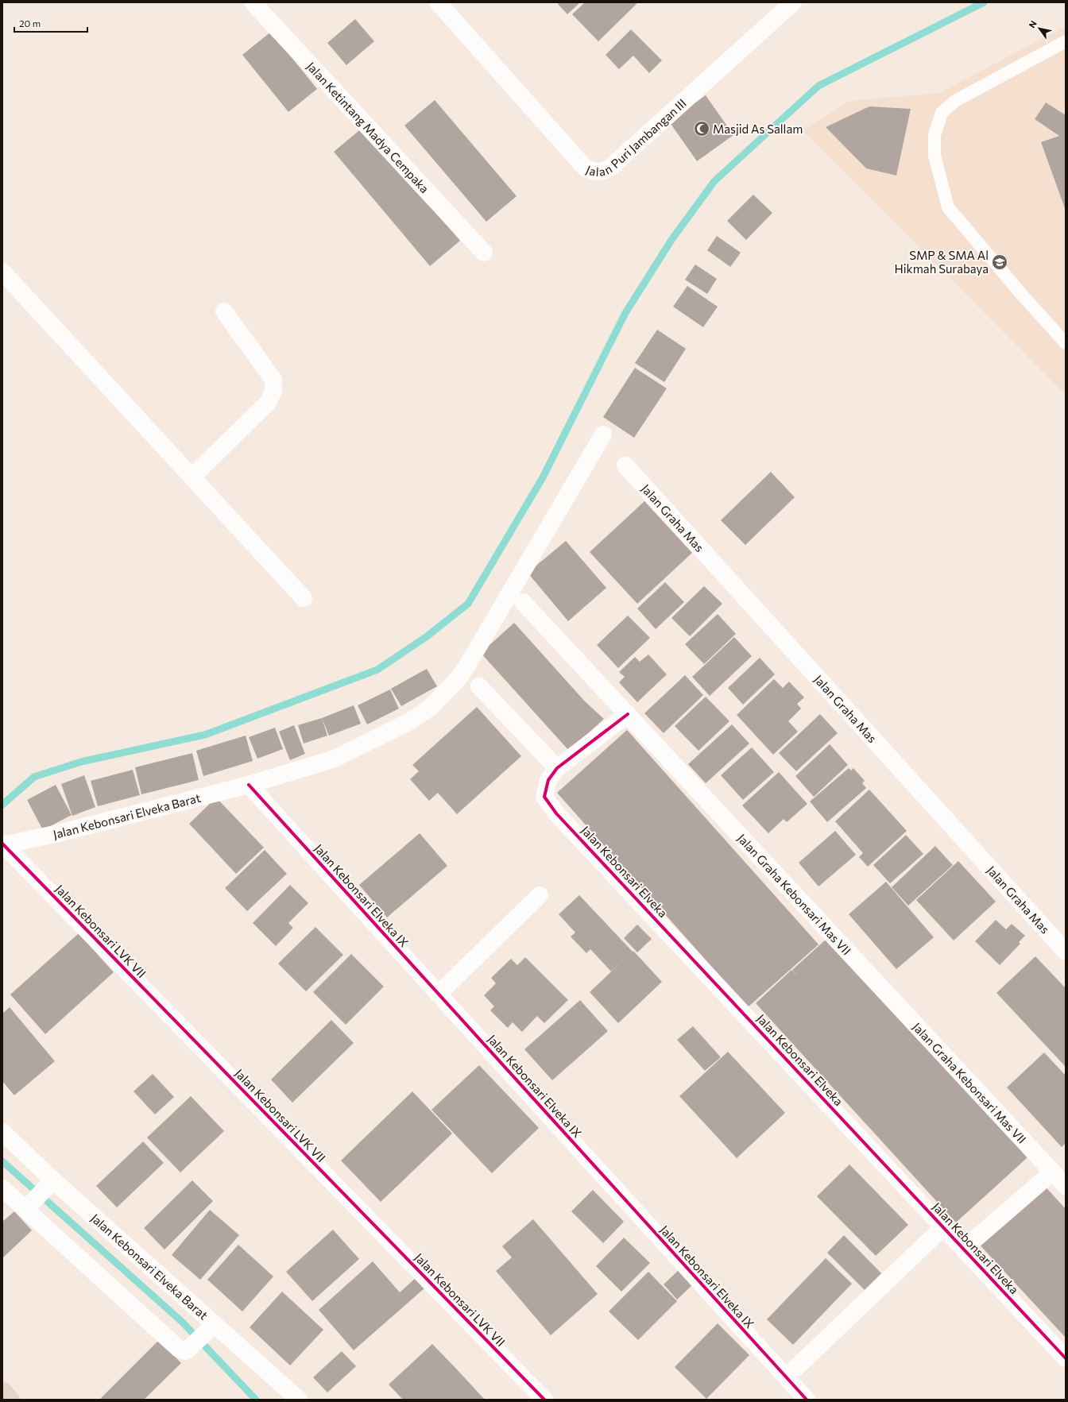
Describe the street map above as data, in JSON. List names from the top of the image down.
{
  "streets": {
    "street": [
      "Jalan Ketintang Madya Cempaka",
      "Jalan Puri Jambangan III",
      "Jalan Graha Mas",
      "Jalan Kebonsari Elveka Barat",
      "Jalan Kebonsari Elveka",
      "Jalan Graha Kebonsari Mas VII",
      "Jalan Kebonsari Elveka IX",
      "Jalan Kebonsari LVK VII"
    ]
  },
  "crossings": [
    ["Jalan Kebonsari Elveka Barat", "Jalan Kebonsari Elveka IX"],
    ["Jalan Kebonsari Elveka Barat", "Jalan Kebonsari LVK VII"],
    ["Jalan Kebonsari Elveka", "Jalan Graha Kebonsari Mas VII"],
    ["Jalan Kebonsari Elveka", "Jalan Kebonsari Elveka IX"]
  ],
  "places": {
    "mosque": ["Masjid As Sallam"],
    "school or university": ["SMP & SMA Al Hikmah Surabaya"]
  },
  "scale_bar": "20 m",
  "north": "top left"
}
